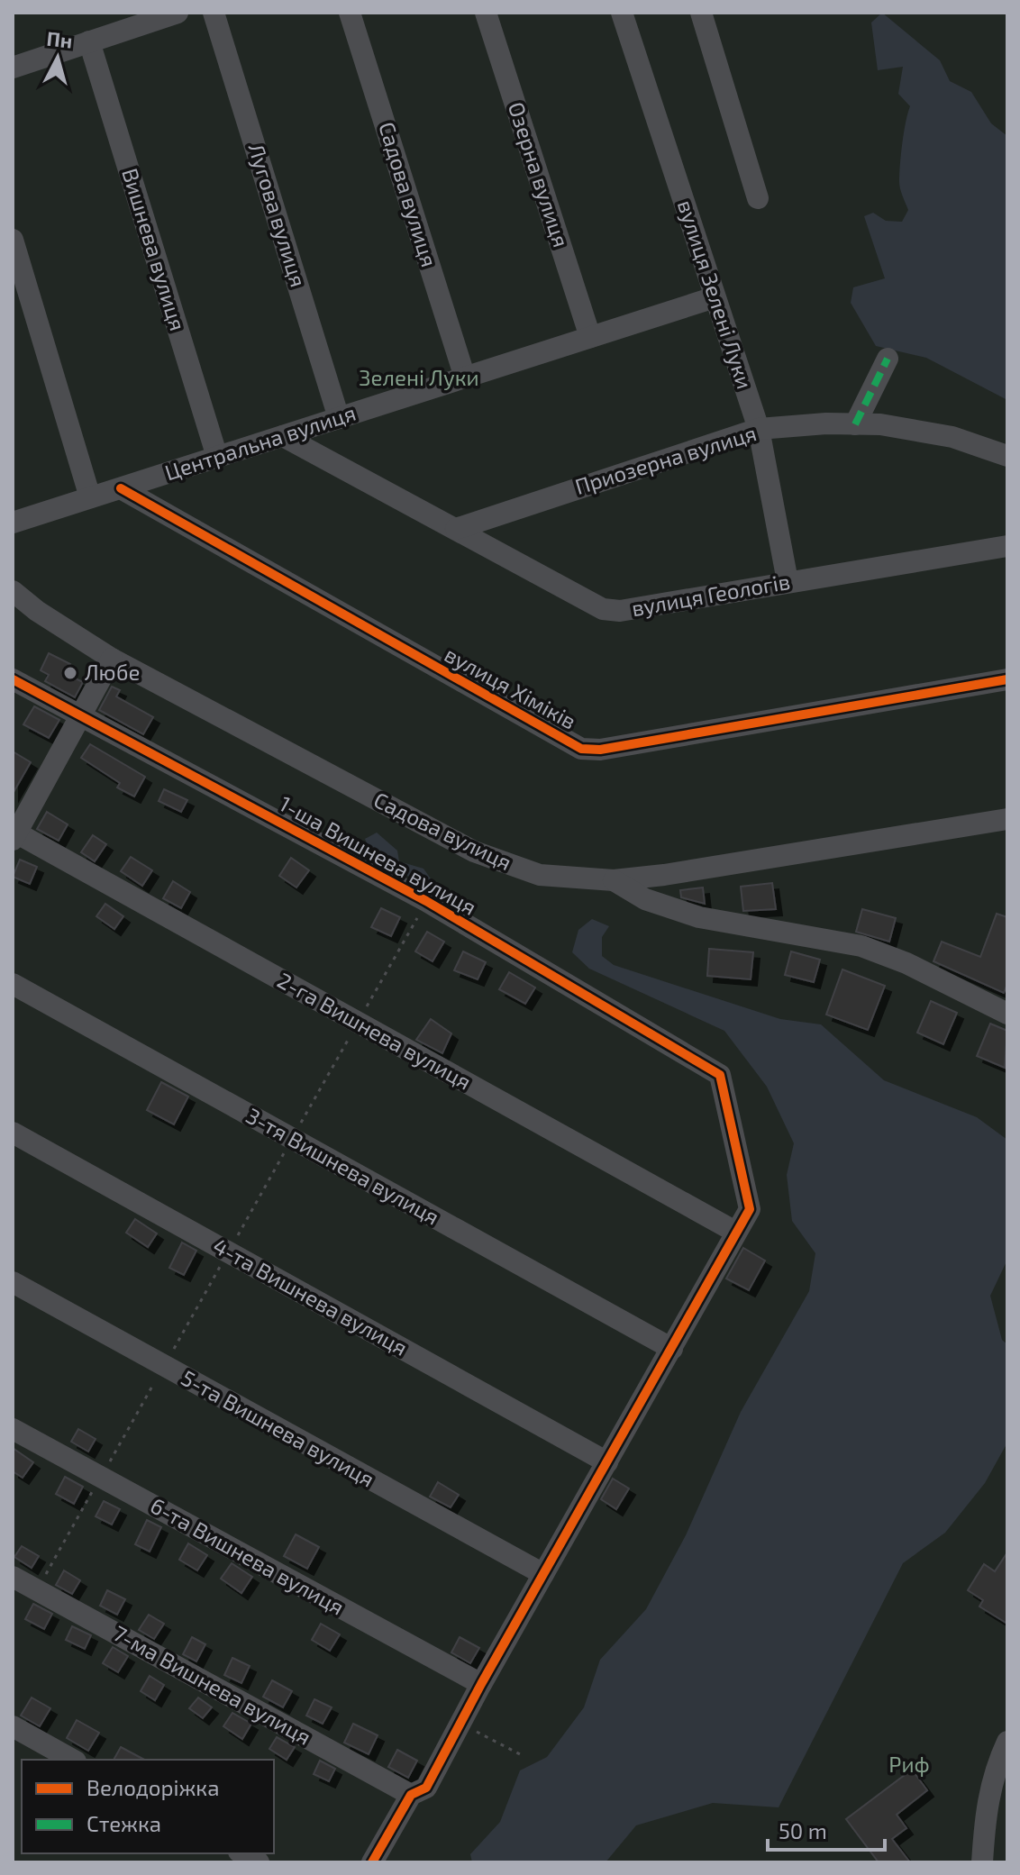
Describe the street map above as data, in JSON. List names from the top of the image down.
{
  "streets": {
    "street": [
      "Озерна вулиця",
      "Садова вулиця",
      "Лугова вулиця",
      "Вишнева вулиця",
      "вулиця Зелені Луки",
      "Центральна вулиця",
      "Приозерна вулиця",
      "вулиця Геологів",
      "вулиця Хіміків",
      "1-ша Вишнева вулиця",
      "2-га Вишнева вулиця",
      "3-тя Вишнева вулиця",
      "4-та Вишнева вулиця",
      "5-та Вишнева вулиця",
      "6-та Вишнева вулиця",
      "7-ма Вишнева вулиця"
    ]
  },
  "crossings": [
    ["Озерна вулиця", "Центральна вулиця"],
    ["Садова вулиця", "Центральна вулиця"],
    ["Лугова вулиця", "Центральна вулиця"],
    ["Вишнева вулиця", "Центральна вулиця"],
    ["вулиця Зелені Луки", "Центральна вулиця"],
    ["вулиця Зелені Луки", "Приозерна вулиця"],
    ["вулиця Зелені Луки", "вулиця Геологів"],
    ["Центральна вулиця", "вулиця Геологів"],
    ["Центральна вулиця", "вулиця Хіміків"],
    ["Приозерна вулиця", "вулиця Геологів"],
    ["1-ша Вишнева вулиця", "2-га Вишнева вулиця"]
  ],
  "parks": ["Зелені Луки", "Риф"],
  "places": ["Любе"],
  "legend": ["Велодоріжка", "Стежка"],
  "scale_bar": "50 m",
  "north": "top"
}
